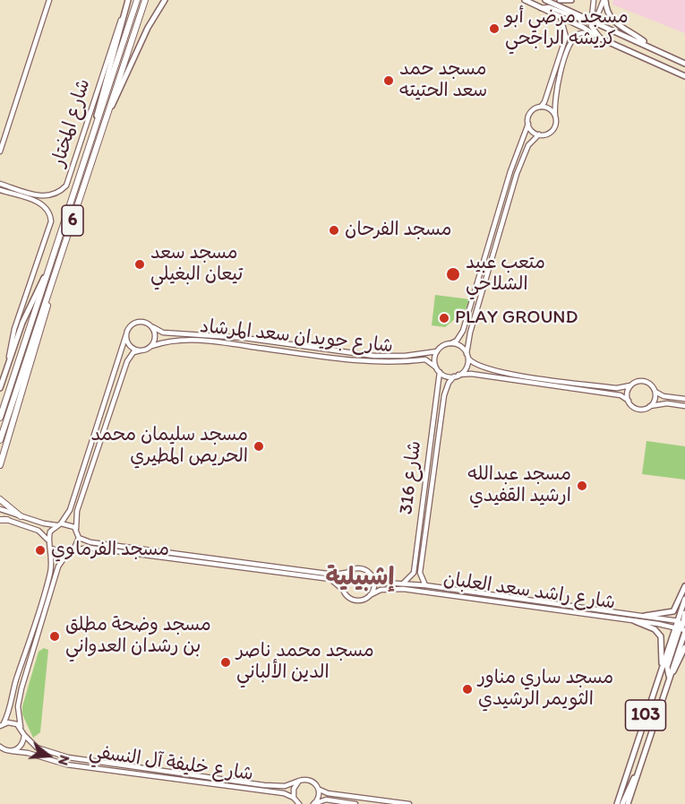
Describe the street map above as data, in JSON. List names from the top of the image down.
{
  "streets": {
    "highway": ["6"],
    "main road": ["103"],
    "street": [
      "شارع المختار",
      "شارع جويدان سعد المرشاد",
      "شارع 316",
      "شارع راشد سعد العلبان",
      "شارع خليفة آل النسفي"
    ]
  },
  "crossings": [
    ["شارع جويدان سعد المرشاد", "شارع 316"],
    ["شارع راشد سعد العلبان", "103"]
  ],
  "districts": ["إشبيلية"],
  "places": [
    "مسجد مرضي أبو كريشه الراجحي",
    "مسجد حمد سعد الحتيته",
    "مسجد الفرحان",
    "مسجد سعد تيعان البغيلي",
    "متعب عبيد الشلاحي",
    "PLAY GROUND",
    "مسجد سليمان محمد الحريص المطيري",
    "مسجد عبدالله ارشيد القفيدي",
    "مسجد الفرماوي",
    "مسجد وضحة مطلق بن رشدان العدواني",
    "مسجد محمد ناصر الدين الألباني",
    "مسجد ساري مناور الثويمر الرشيدي"
  ],
  "north": "right"
}
